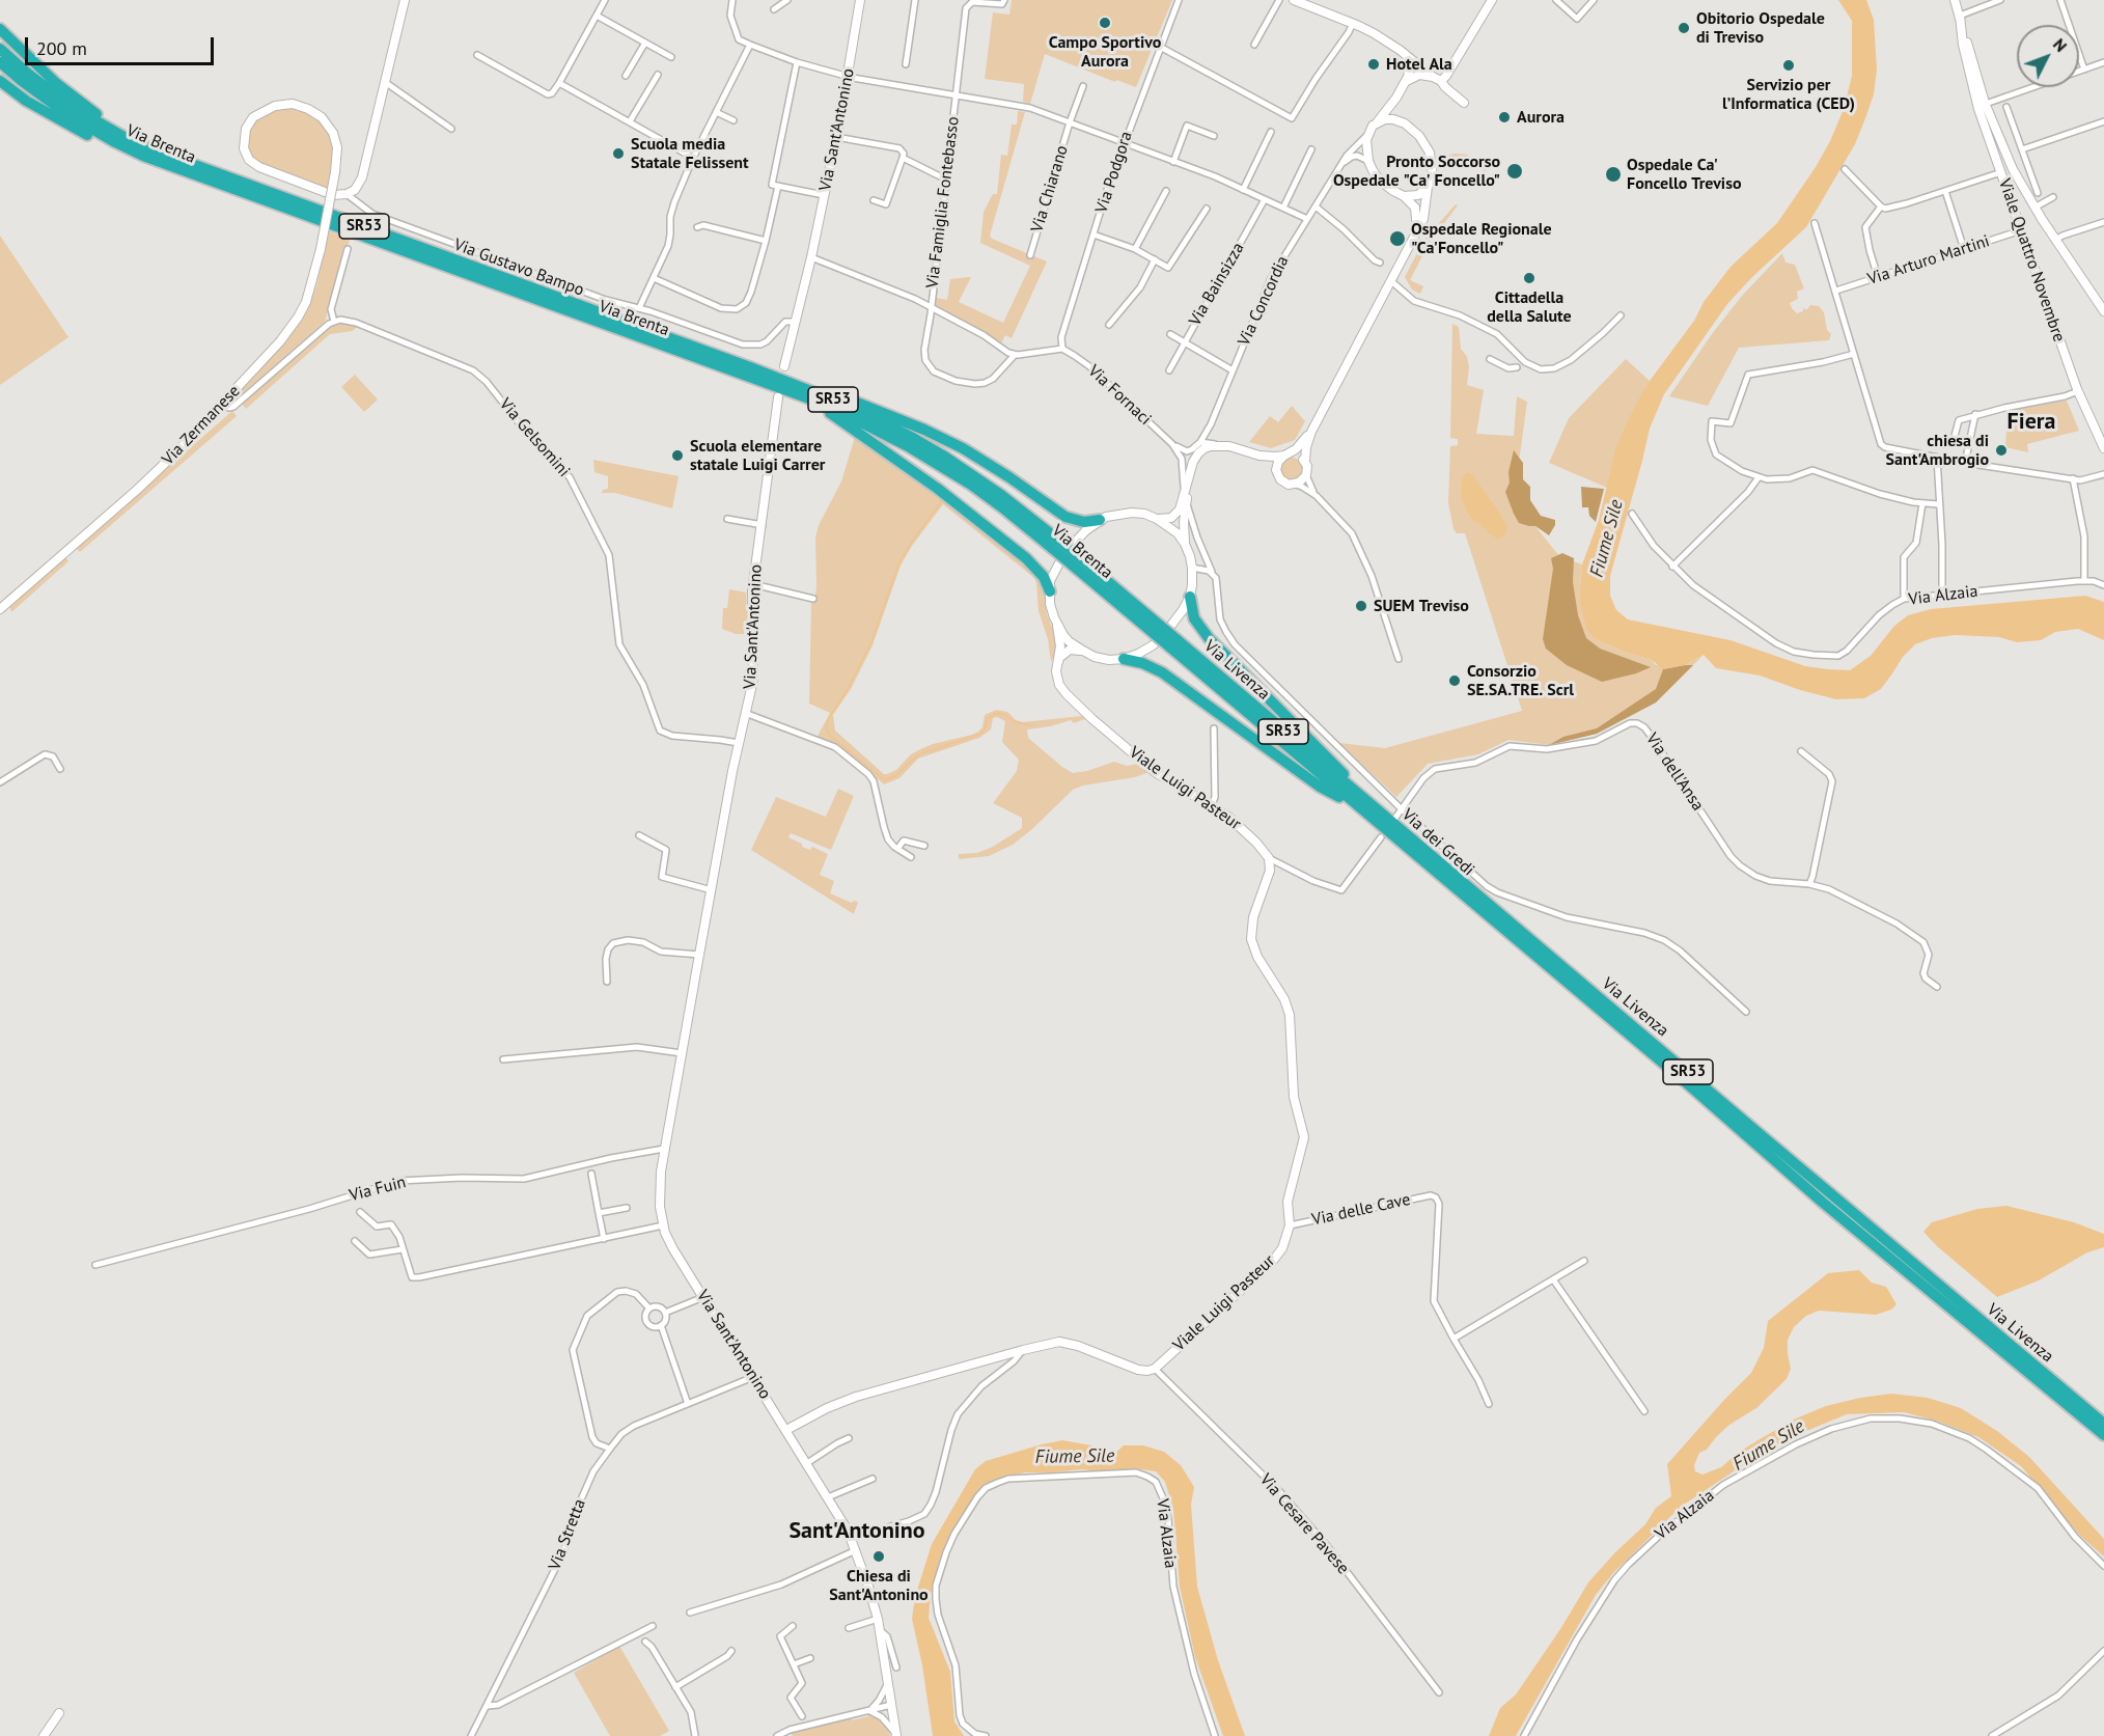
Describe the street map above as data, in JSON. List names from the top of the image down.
{
  "streets": {
    "highway": ["Via Brenta", "SR53", "Via Livenza"],
    "street": [
      "Via Sant'Antonino",
      "Via Podgora",
      "Via Chiarano",
      "Via Famiglia Fontebasso",
      "Via Arturo Martini",
      "Viale Quattro Novembre",
      "Via Gustavo Bampo",
      "Via Bainsizza",
      "Via Concordia",
      "Via Fornaci",
      "Via Zermanese",
      "Via Gelsomini",
      "Via Alzaia",
      "Via dell'Ansa",
      "Viale Luigi Pasteur",
      "Via dei Gredi",
      "Via Fuin",
      "Via delle Cave",
      "Via Cesare Pavese",
      "Via Stretta"
    ]
  },
  "crossings": [
    ["Via Sant'Antonino", "Via Gustavo Bampo"],
    ["Via Sant'Antonino", "Via Gelsomini"],
    ["Via Sant'Antonino", "Via Fuin"],
    ["Via Sant'Antonino", "Via Stretta"],
    ["Via Brenta", "SR53"],
    ["Via Brenta", "Via Livenza"],
    ["Via Podgora", "Via Fornaci"],
    ["Via Arturo Martini", "Viale Quattro Novembre"],
    ["Via Gustavo Bampo", "Via Zermanese"],
    ["Via dell'Ansa", "Via dei Gredi"],
    ["Viale Luigi Pasteur", "Via delle Cave"],
    ["Viale Luigi Pasteur", "Via Cesare Pavese"]
  ],
  "districts": ["Fiera", "Sant'Antonino"],
  "water": ["Fiume Sile"],
  "places": [
    "Campo Sportivo Aurora",
    "Obitorio Ospedale di Treviso",
    "Hotel Ala",
    "Servizio per l’Informatica (CED)",
    "Aurora",
    "Scuola media Statale Felissent",
    "Pronto Soccorso Ospedale \"Ca' Foncello\"",
    "Ospedale Ca' Foncello Treviso",
    "Ospedale Regionale \"Ca'Foncello\"",
    "Cittadella della Salute",
    "chiesa di Sant'Ambrogio",
    "Scuola elementare statale Luigi Carrer",
    "SUEM Treviso",
    "Consorzio SE.SA.TRE. Scrl",
    "Chiesa di Sant'Antonino"
  ],
  "scale_bar": "200 m",
  "north": "top right"
}
